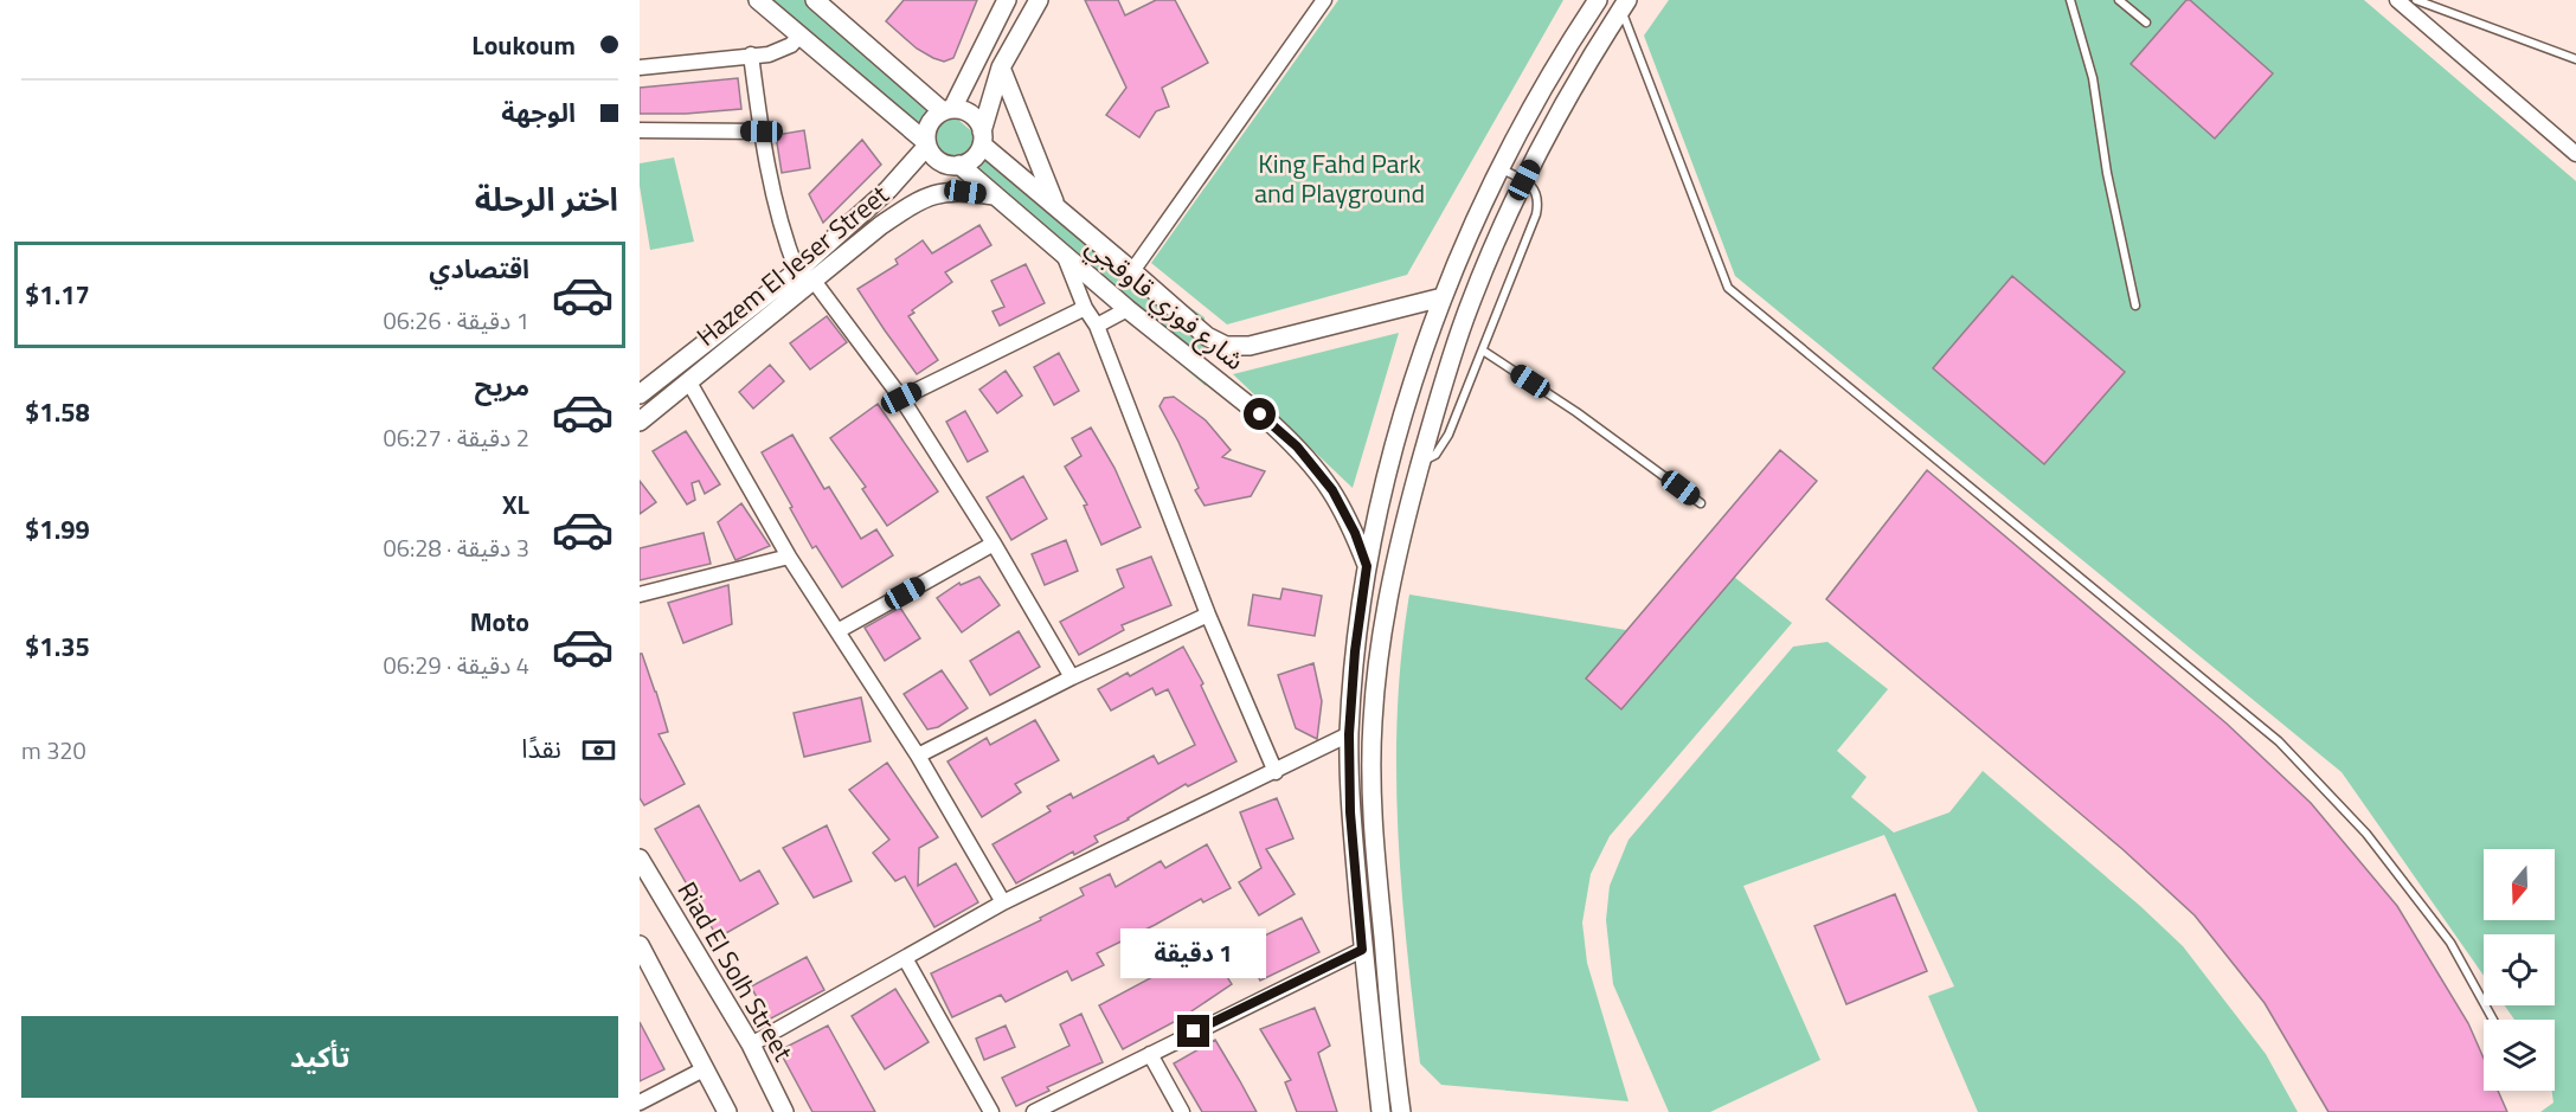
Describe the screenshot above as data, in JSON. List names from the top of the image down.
{
  "streets": {
    "street": ["Hazem El Jeser Street", "شارع فوزي قاوقجي", "Riad El Solh Street"]
  },
  "crossings": [
    ["Hazem El Jeser Street", "شارع فوزي قاوقجي"]
  ],
  "parks": ["King Fahd Park and Playground"],
  "north": "bottom",
  "page": {
    "banner": ["Loukoum", "الوجهة"],
    "heading": "اختر الرحلة",
    "list": [
      {
        "name": "اقتصادي",
        "note": "1 دقيقة · 06:26",
        "value": "$1.17"
      },
      {
        "name": "مريح",
        "note": "2 دقيقة · 06:27",
        "value": "$1.58"
      },
      {
        "name": "XL",
        "note": "3 دقيقة · 06:28",
        "value": "$1.99"
      },
      {
        "name": "Moto",
        "note": "4 دقيقة · 06:29",
        "value": "$1.35"
      }
    ],
    "pay": ["نقدًا", "320 m"],
    "bubble": "1 دقيقة",
    "buttons": "تأكيد"
  }
}
